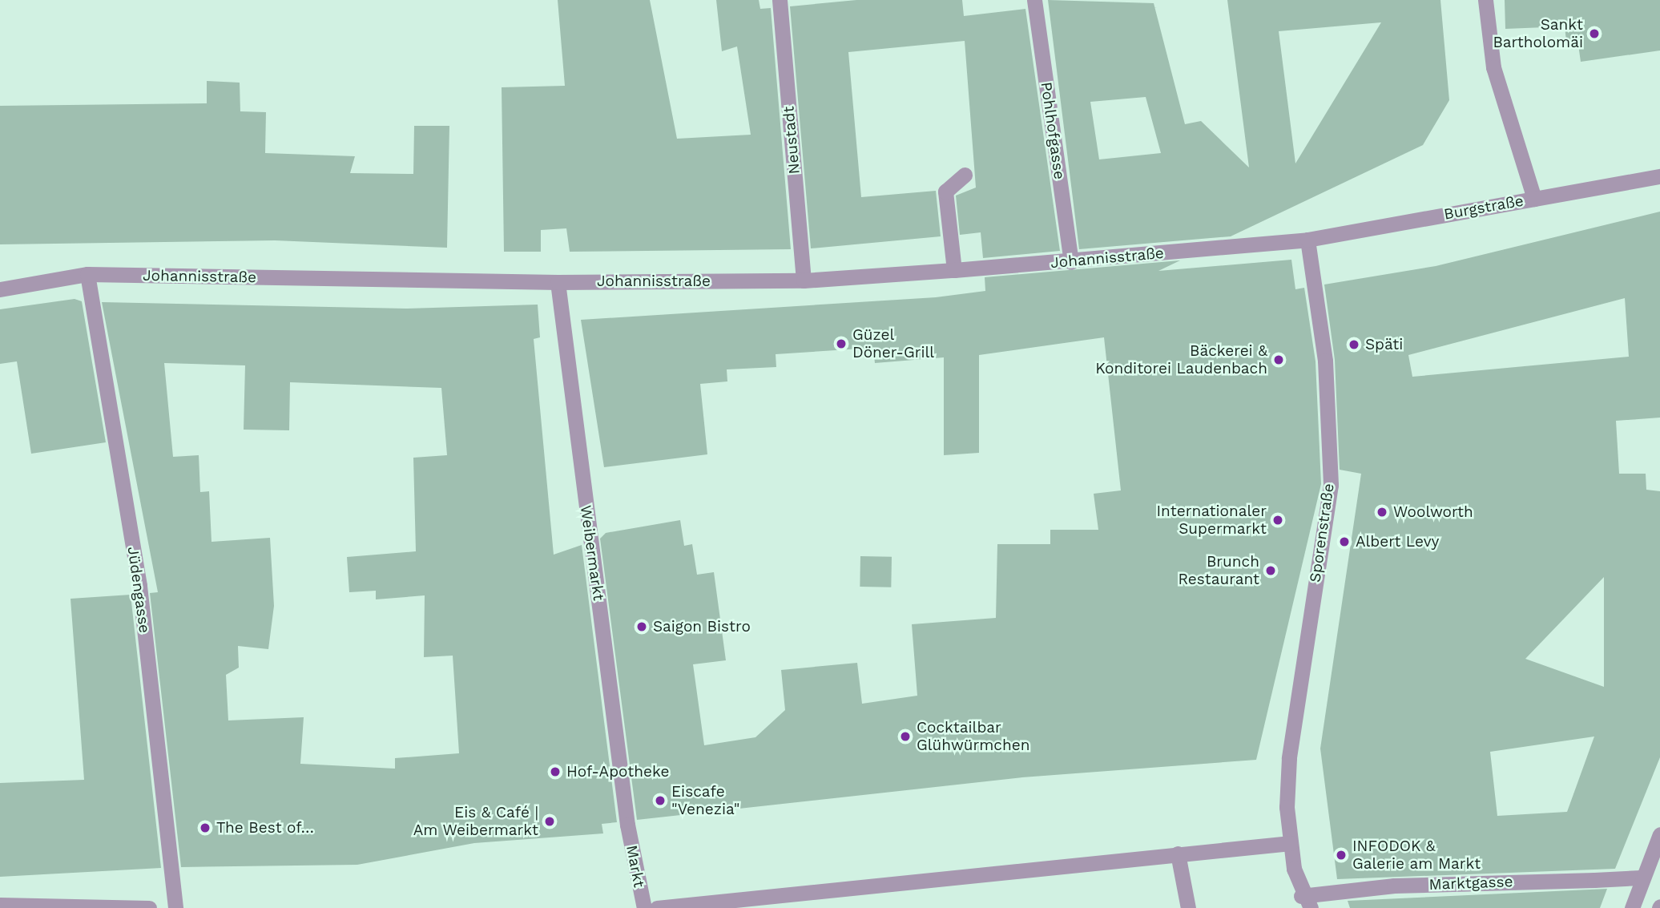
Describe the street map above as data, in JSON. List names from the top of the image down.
{
  "streets": {
    "street": [
      "Pohlhofgasse",
      "Neustadt",
      "Burgstraße",
      "Johannisstraße",
      "Sporenstraße",
      "Weibermarkt",
      "Jüdengasse",
      "Markt",
      "Marktgasse"
    ]
  },
  "crossings": [
    ["Pohlhofgasse", "Johannisstraße"],
    ["Neustadt", "Johannisstraße"],
    ["Burgstraße", "Johannisstraße"],
    ["Burgstraße", "Sporenstraße"],
    ["Johannisstraße", "Sporenstraße"],
    ["Johannisstraße", "Weibermarkt"],
    ["Johannisstraße", "Jüdengasse"],
    ["Sporenstraße", "Marktgasse"],
    ["Weibermarkt", "Markt"]
  ],
  "places": [
    "Sankt Bartholomäi",
    "Güzel Döner-Grill",
    "Späti",
    "Bäckerei & Konditorei Laudenbach",
    "Woolworth",
    "Internationaler Supermarkt",
    "Albert Levy",
    "Brunch Restaurant",
    "Saigon Bistro",
    "Cocktailbar Glühwürmchen",
    "Hof-Apotheke",
    "Eiscafe \"Venezia\"",
    "Eis & Café | Am Weibermarkt",
    "The Best of…",
    "INFODOK & Galerie am Markt"
  ]
}
